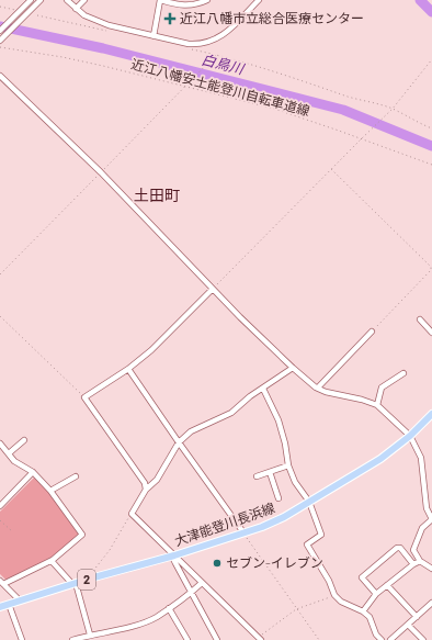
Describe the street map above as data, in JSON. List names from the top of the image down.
{
  "streets": {
    "main road": ["大津能登川長浜線", "2"],
    "path": ["近江八幡安土能登川自転車道線"]
  },
  "districts": ["土田町"],
  "water": ["白鳥川"],
  "places": {
    "health": ["近江八幡市立総合医療センター"],
    "other": ["セブン-イレブン"]
  }
}
